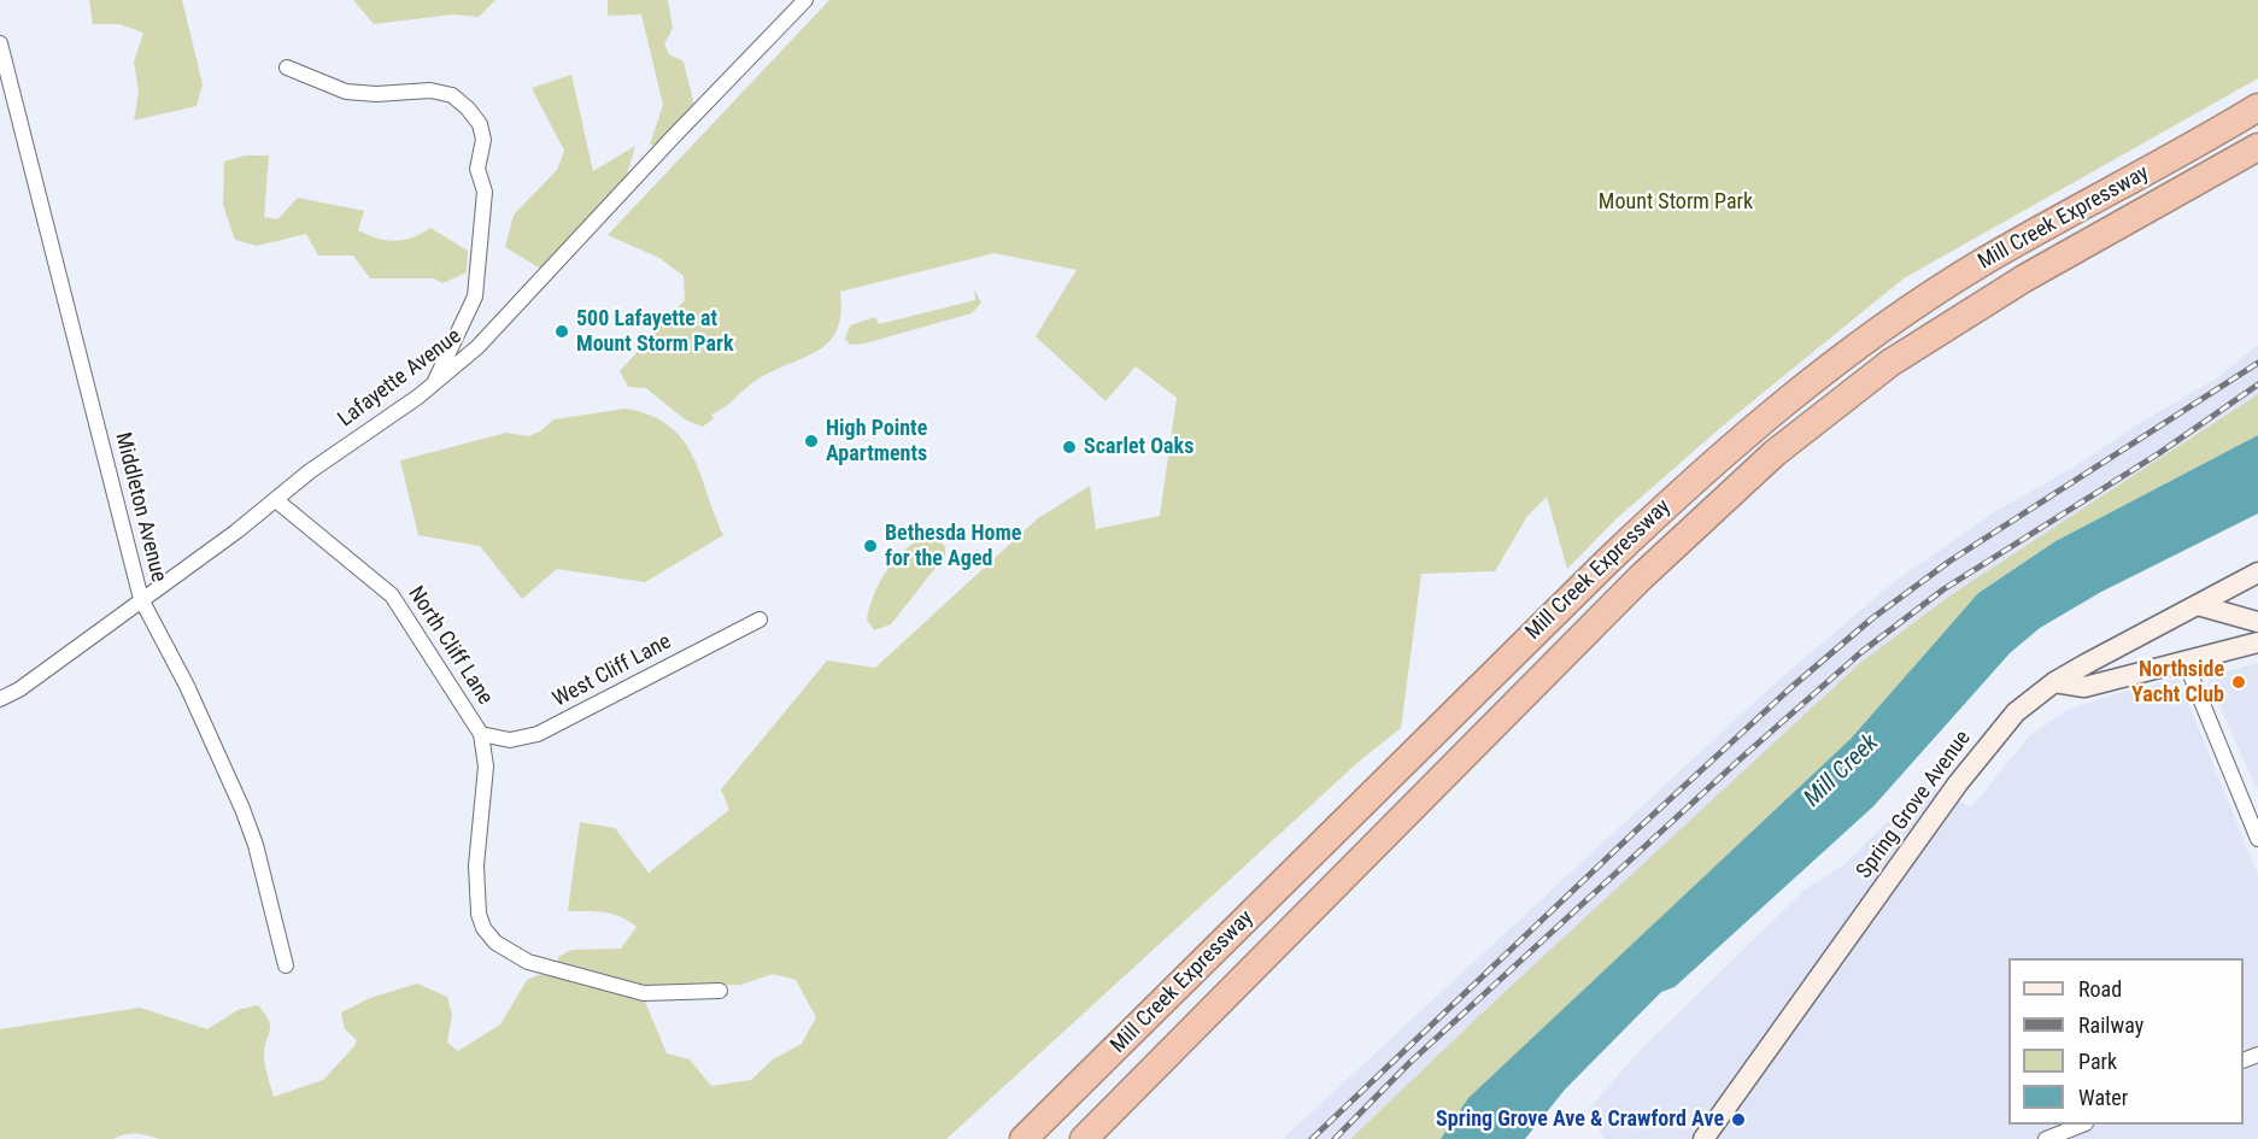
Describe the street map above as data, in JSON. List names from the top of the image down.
{
  "streets": {
    "highway": ["Mill Creek Expressway"],
    "main road": ["Spring Grove Avenue"],
    "street": [
      "Lafayette Avenue",
      "Middleton Avenue",
      "North Cliff Lane",
      "West Cliff Lane"
    ]
  },
  "crossings": [
    ["Lafayette Avenue", "Middleton Avenue"],
    ["Lafayette Avenue", "North Cliff Lane"],
    ["North Cliff Lane", "West Cliff Lane"]
  ],
  "water": ["Mill Creek"],
  "parks": ["Mount Storm Park"],
  "places": [
    "500 Lafayette at Mount Storm Park",
    "High Pointe Apartments",
    "Scarlet Oaks",
    "Bethesda Home for the Aged",
    "Northside Yacht Club",
    "Spring Grove Ave & Crawford Ave"
  ],
  "legend": [
    "Road",
    "Railway",
    "Park",
    "Water"
  ]
}
